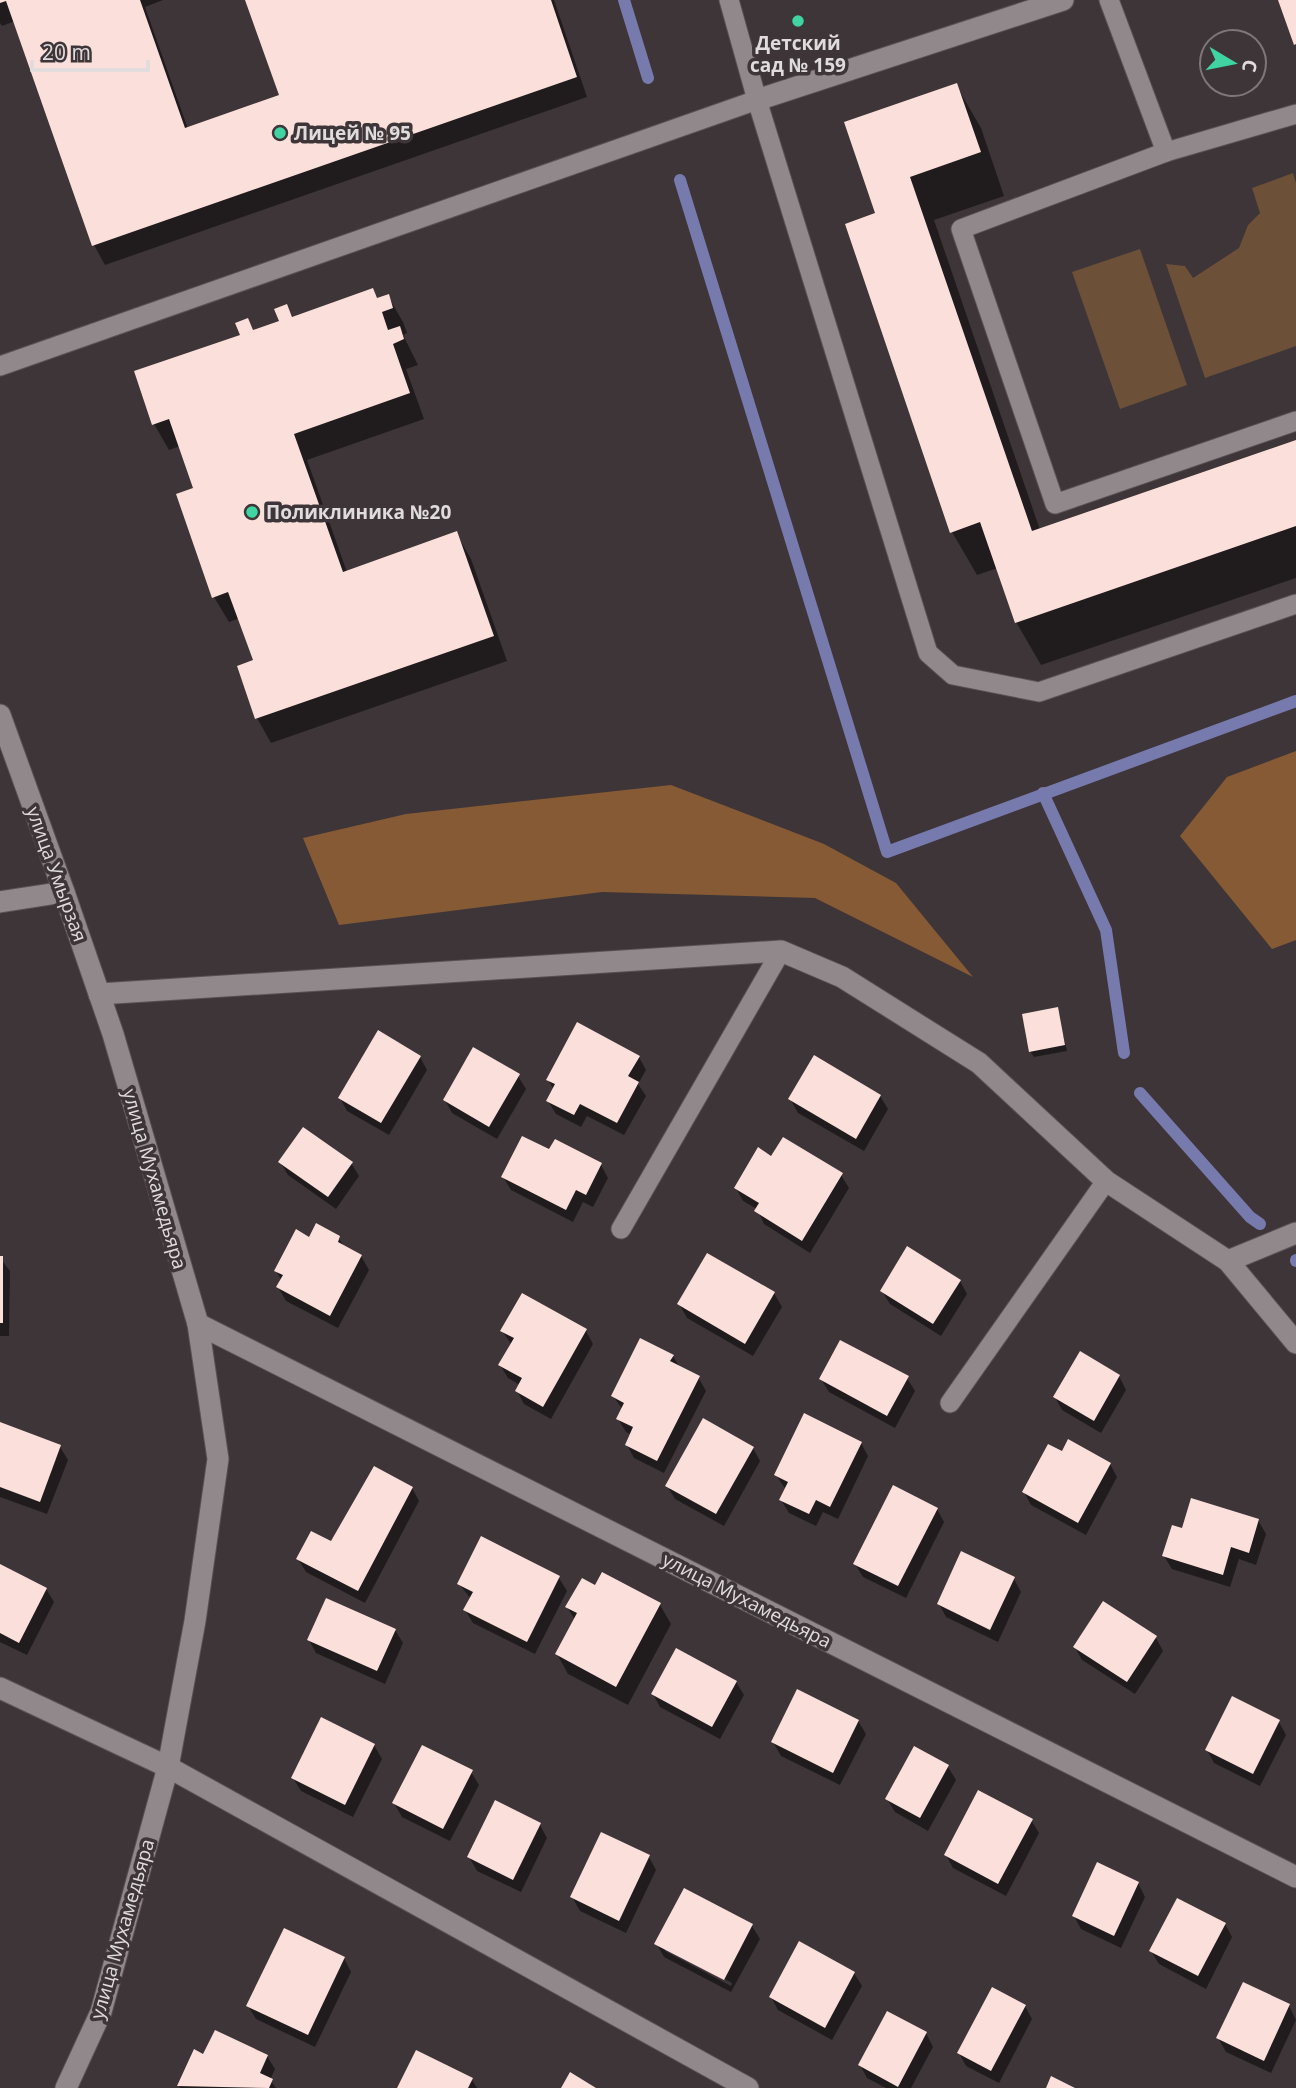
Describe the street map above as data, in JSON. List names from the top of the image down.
{
  "streets": {
    "street": ["улица Умырзая", "улица Мухамедьяра"]
  },
  "crossings": [
    ["улица Умырзая", "улица Мухамедьяра"]
  ],
  "places": ["Детский сад № 159", "Лицей № 95", "Поликлиника №20"],
  "scale_bar": "20 m",
  "north": "right"
}
